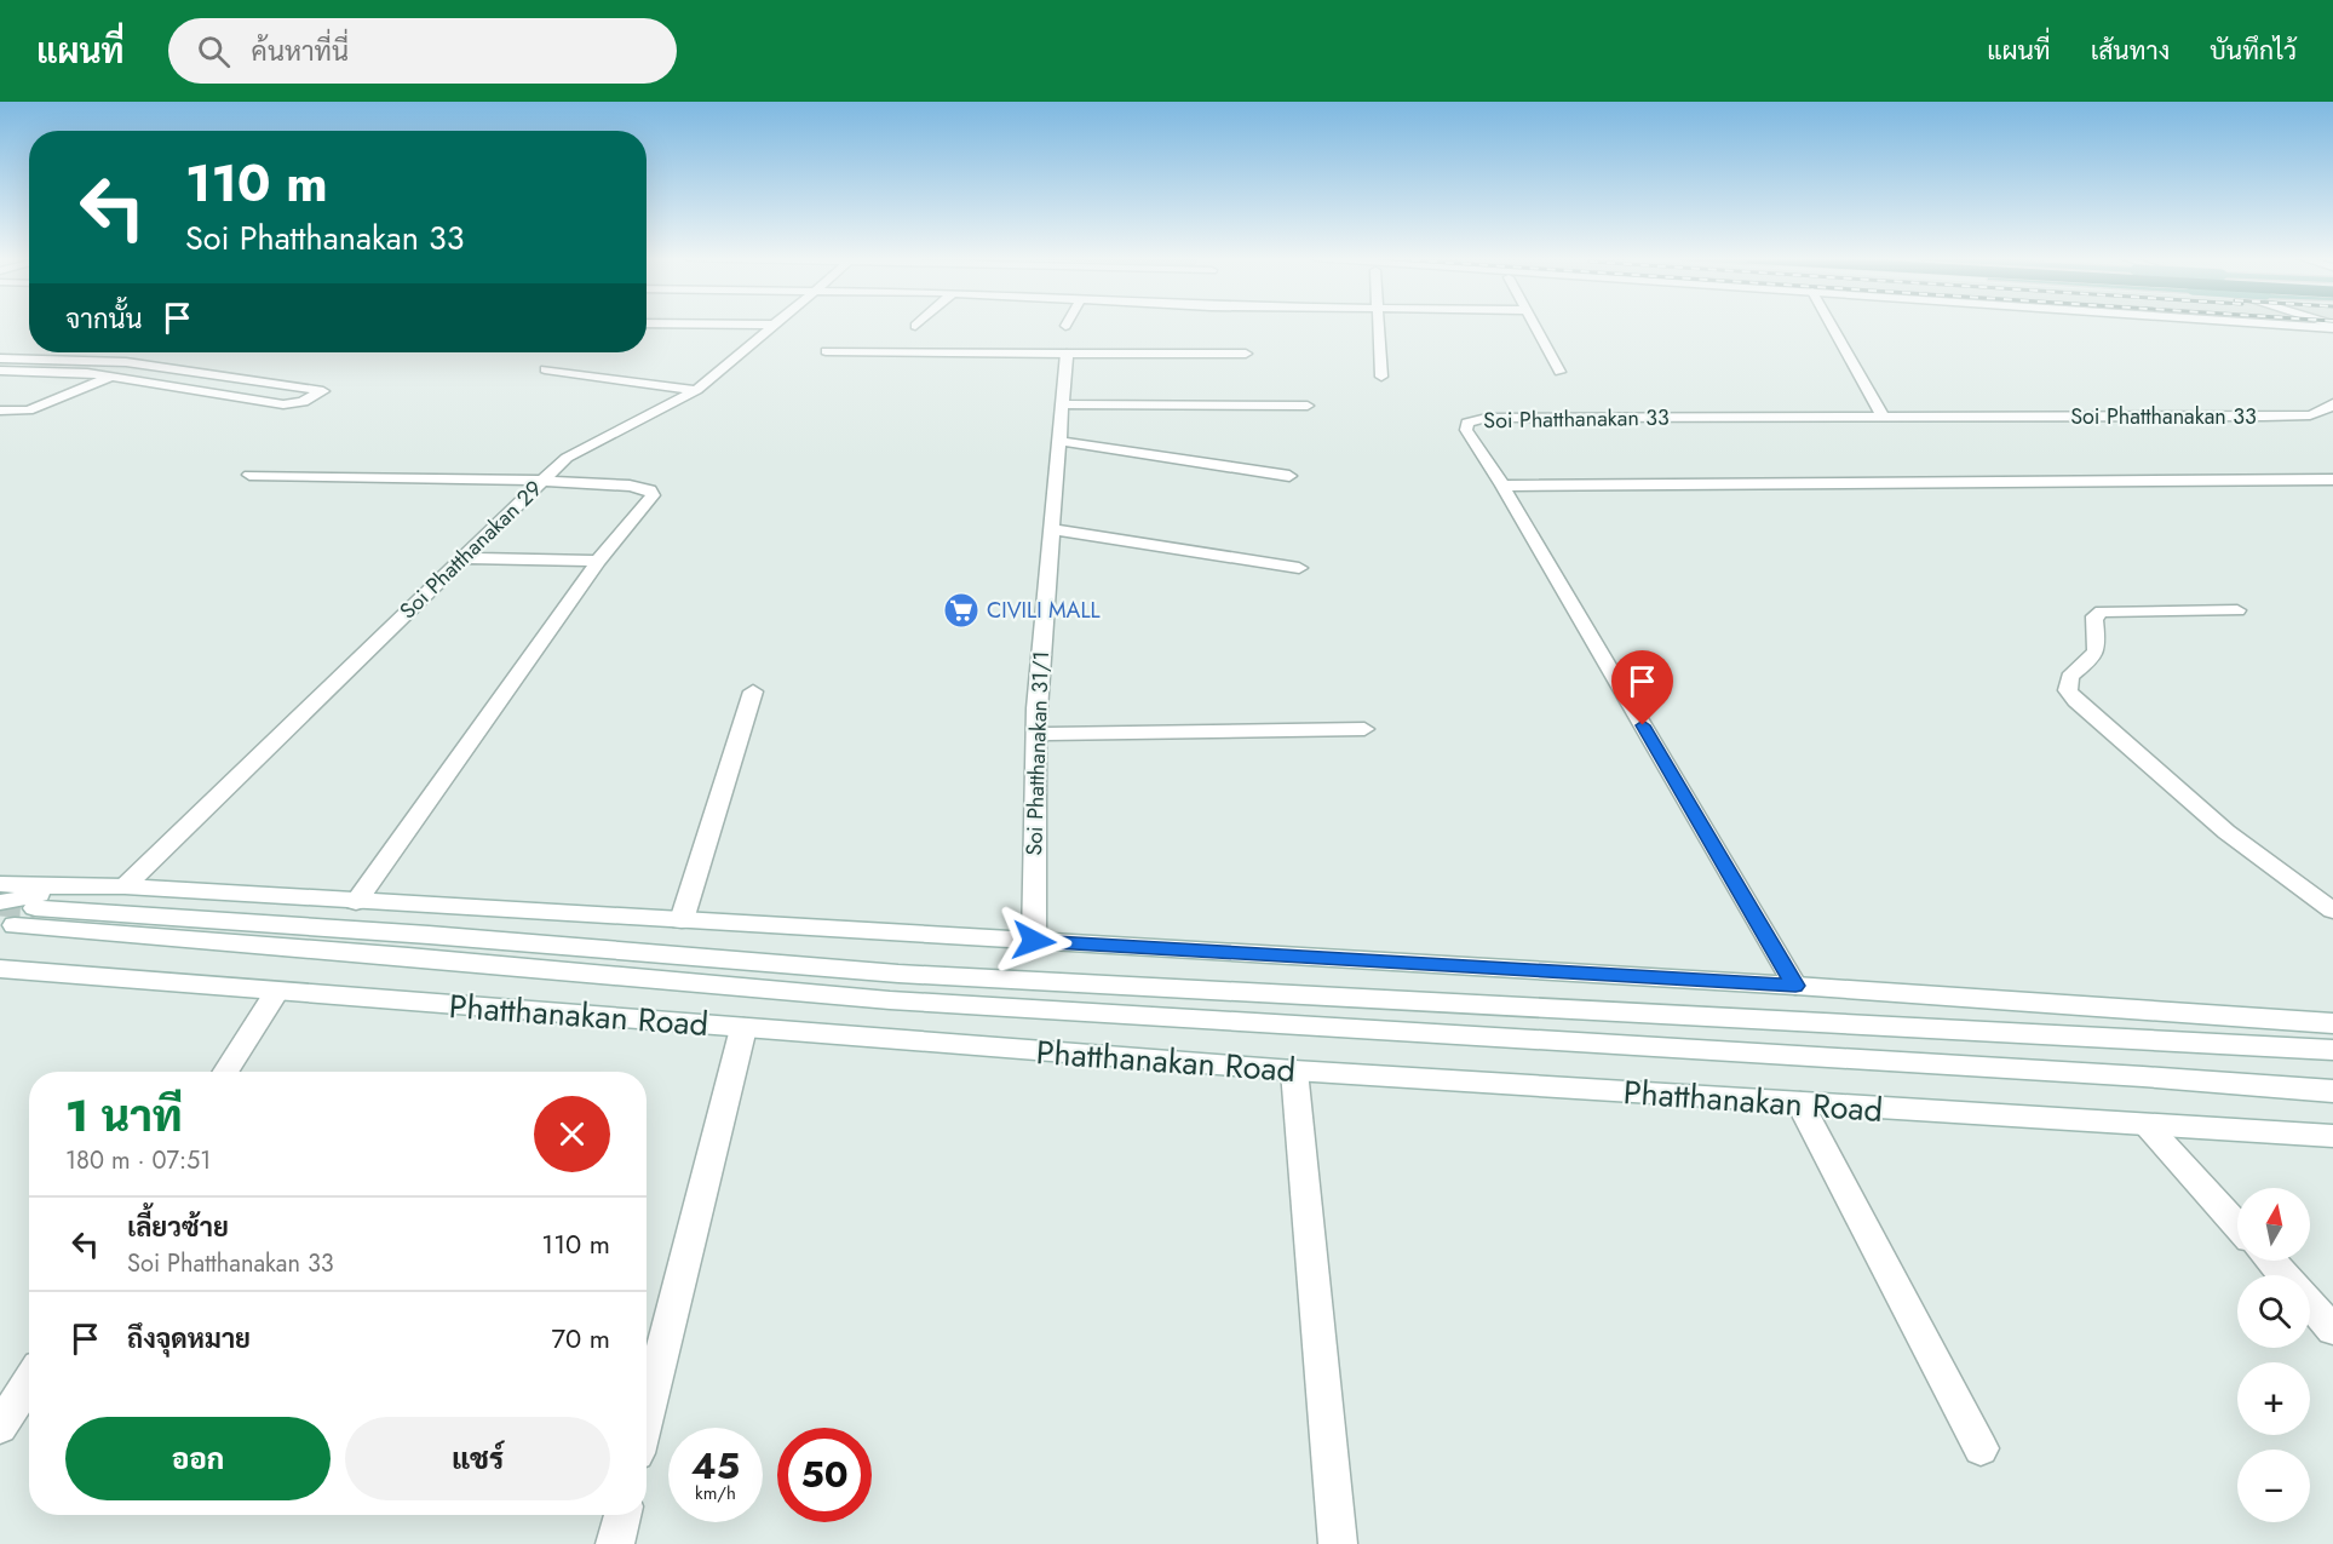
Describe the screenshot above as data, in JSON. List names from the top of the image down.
{
  "streets": {
    "street": [
      "Soi Phatthanakan 33",
      "Soi Phatthanakan 29",
      "Soi Phatthanakan 31/1",
      "Phatthanakan Road"
    ]
  },
  "places": {
    "supermarket": ["CIVILI MALL"]
  },
  "north": "top",
  "page": {
    "header": "แผนที่",
    "search": "ค้นหาที่นี่",
    "nav": ["แผนที่", "เส้นทาง", "บันทึกไว้"],
    "turn": ["110 m", "Soi Phatthanakan 33"],
    "then": "จากนั้น",
    "heading": ["1 นาที", "180 m · 07:51"],
    "map_buttons": ["+", "−"],
    "list": [
      {
        "name": "เลี้ยวซ้าย",
        "note": "Soi Phatthanakan 33",
        "value": "110 m"
      },
      {
        "name": "ถึงจุดหมาย",
        "value": "70 m"
      }
    ],
    "buttons": ["ออก", "แชร์"],
    "speed": "45 km/h",
    "limit": "50"
  }
}
